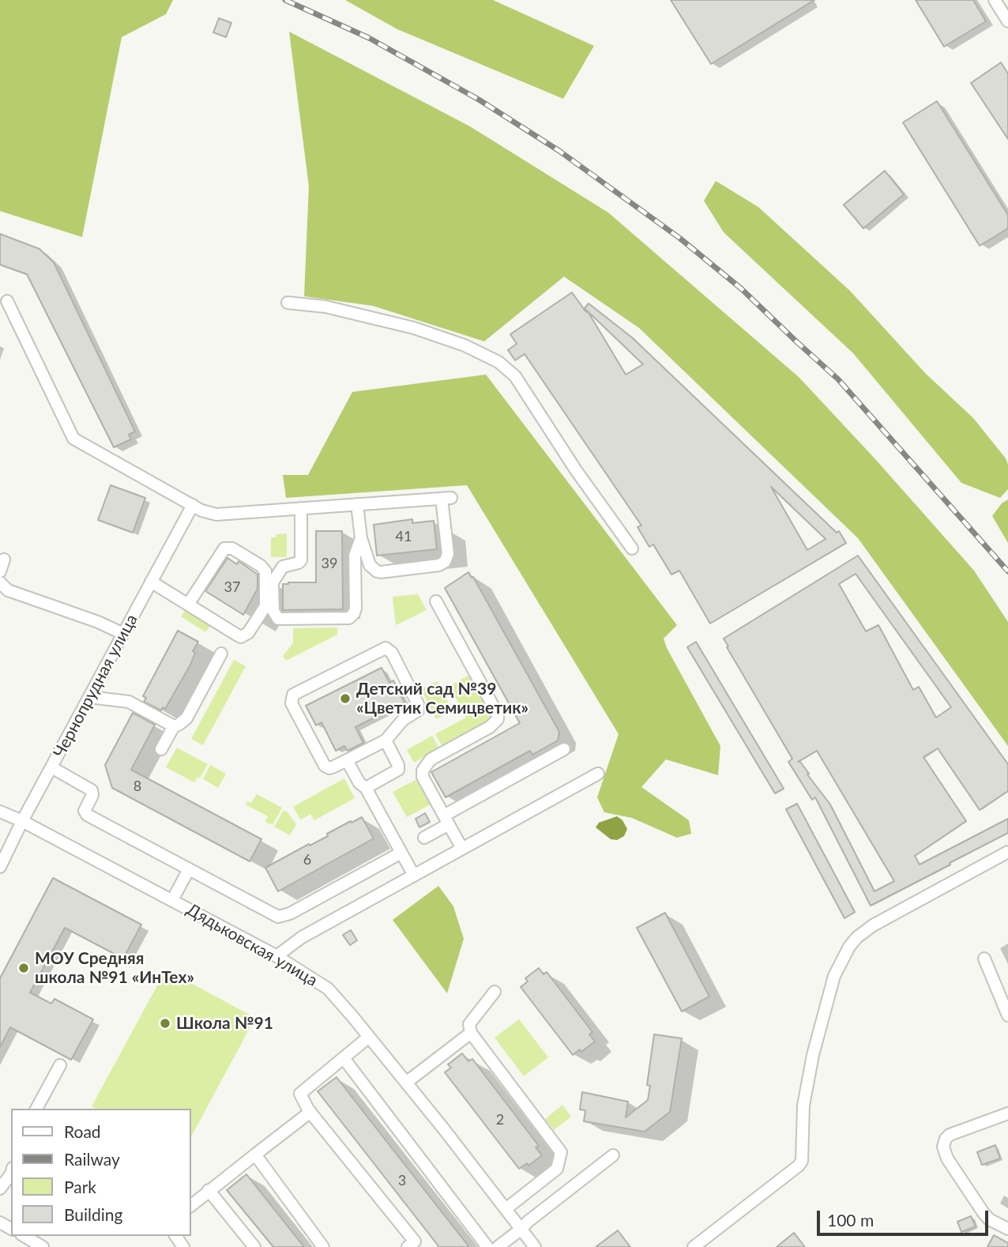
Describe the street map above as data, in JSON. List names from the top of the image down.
{
  "streets": {
    "street": ["Чернопрудная улица", "Дядьковская улица"]
  },
  "crossings": [
    ["Чернопрудная улица", "Дядьковская улица"]
  ],
  "places": ["Детский сад №39 «Цветик Семицветик»", "МОУ Средняя школа №91 «ИнТех»", "Школа №91"],
  "house_numbers": [
    "41",
    "39",
    "37",
    "8",
    "6",
    "2",
    "3"
  ],
  "legend": [
    "Road",
    "Railway",
    "Park",
    "Building"
  ],
  "scale_bar": "100 m"
}
